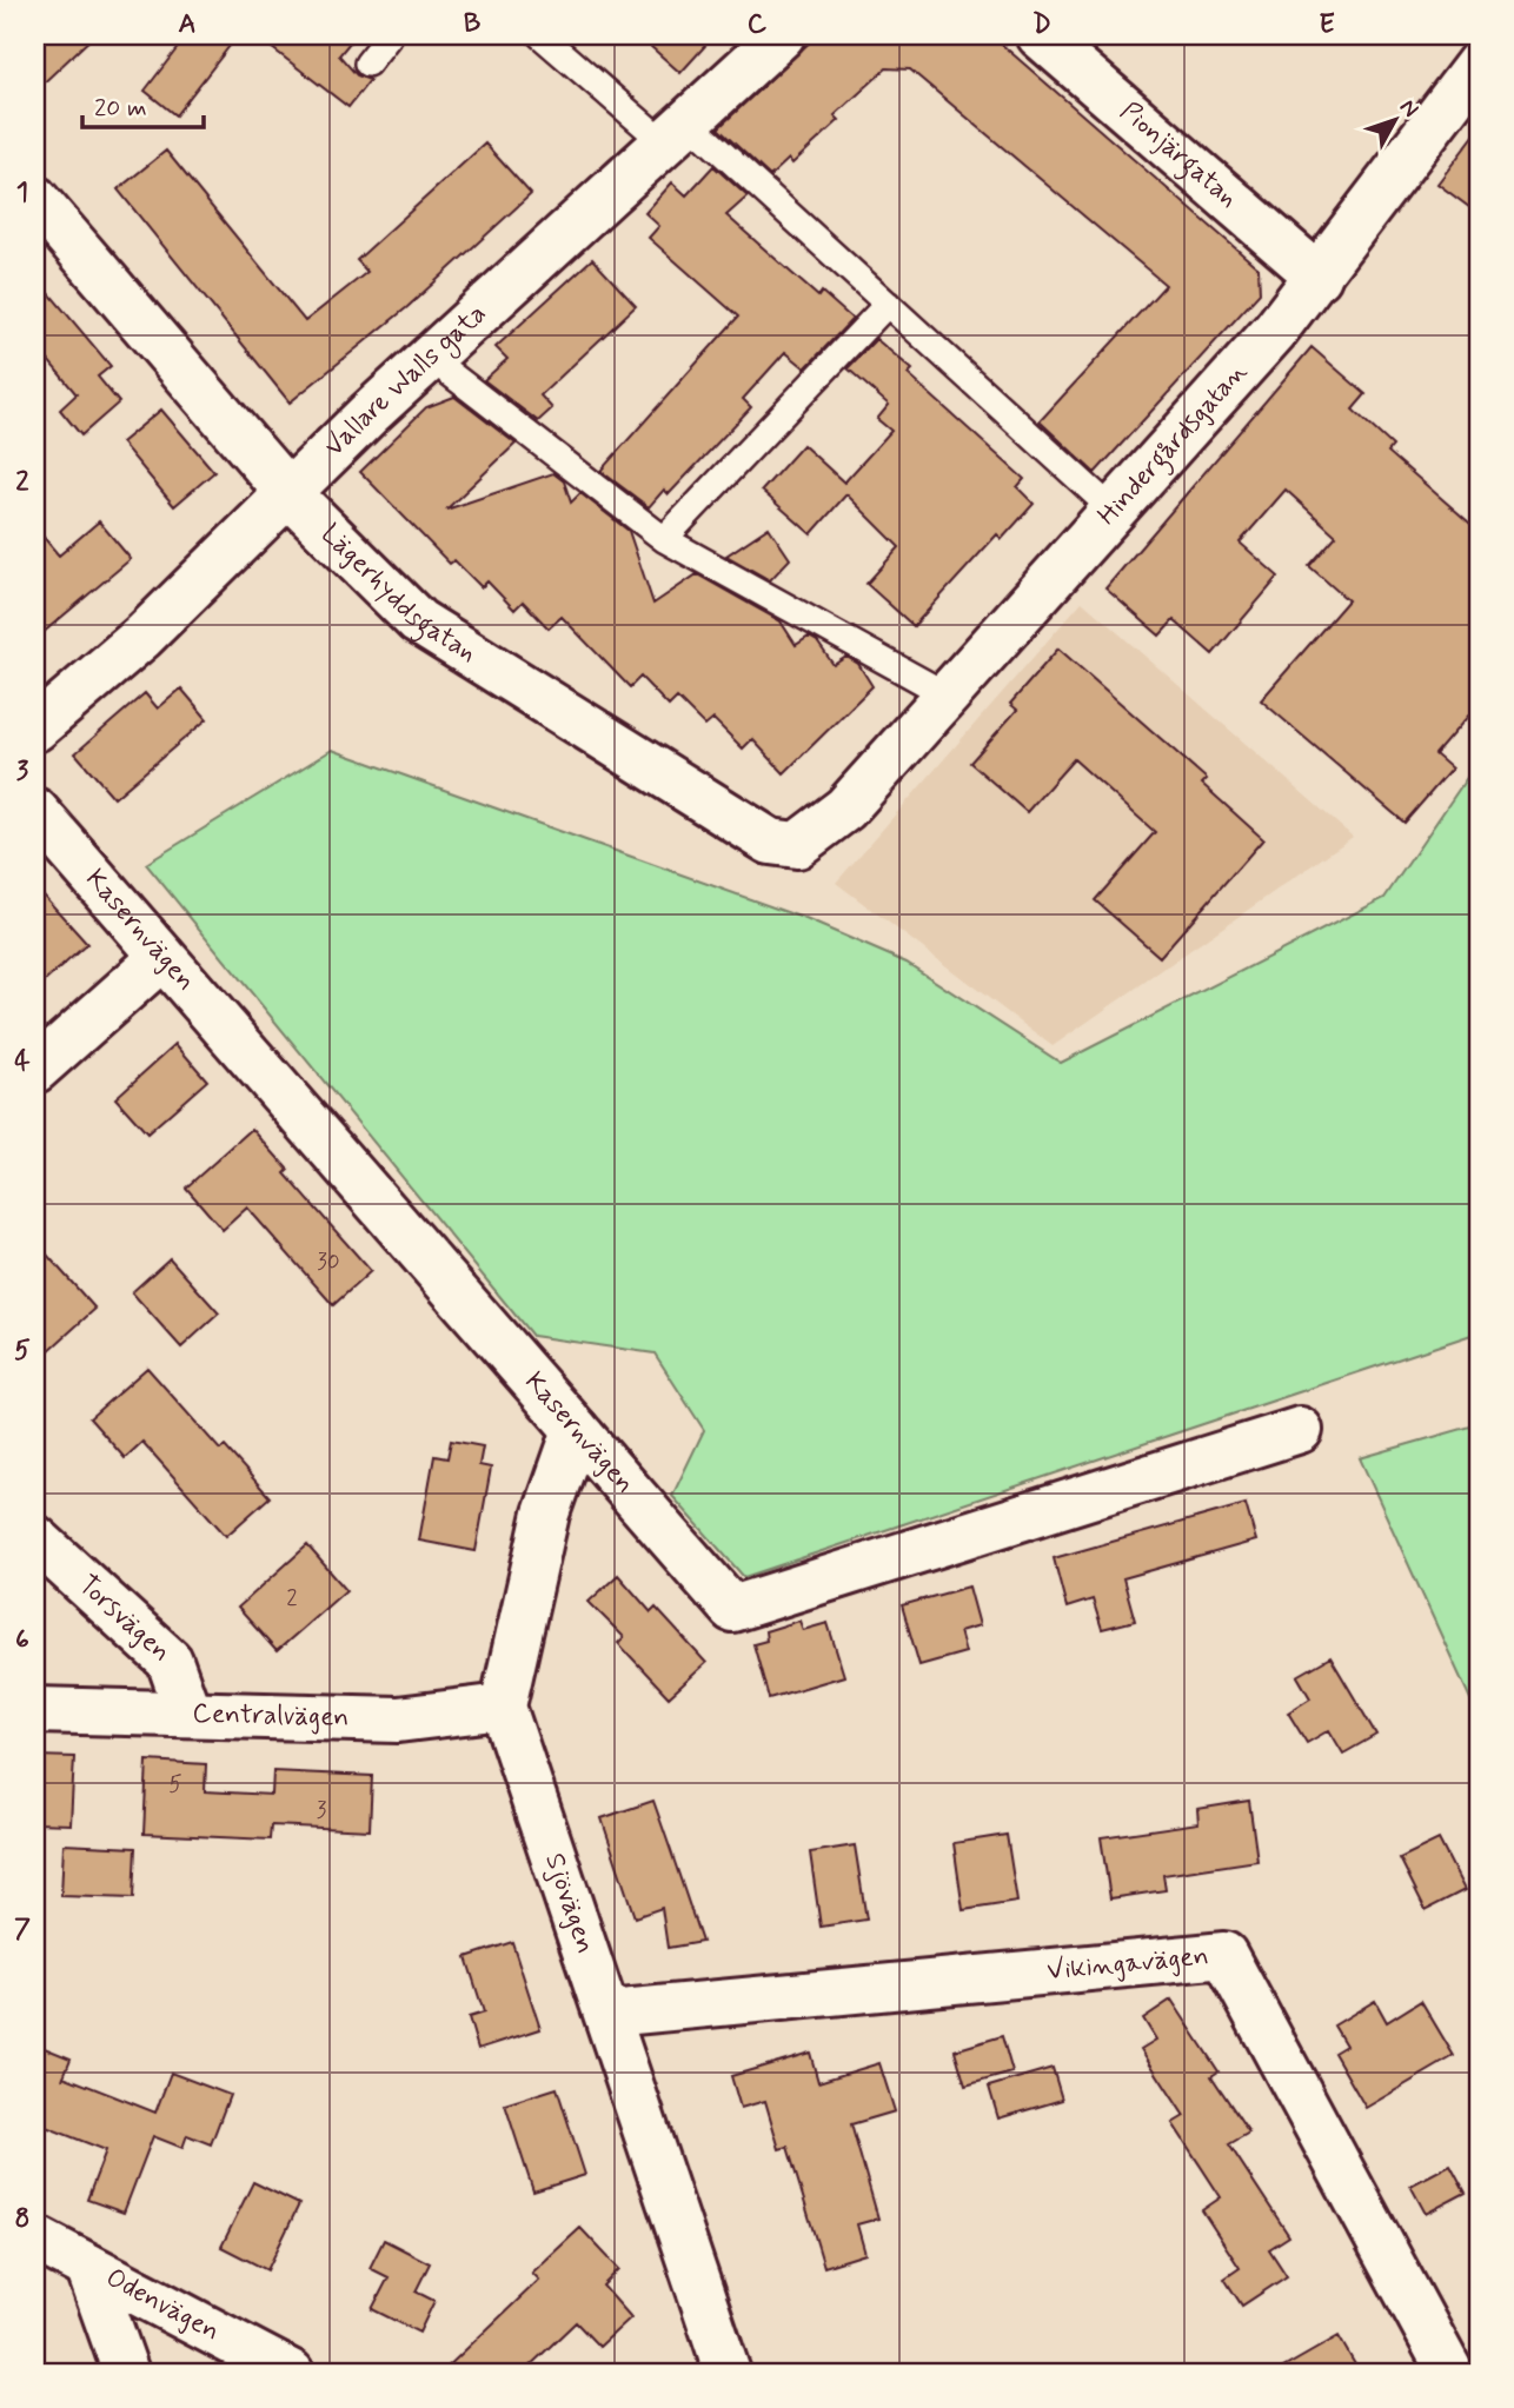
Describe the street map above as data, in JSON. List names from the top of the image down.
{
  "streets": {
    "street": [
      "Pionjärgatan",
      "Vallare Walls gata",
      "Hindergårdsgatan",
      "Lägerhyddsgatan",
      "Kasernvägen",
      "Torsvägen",
      "Centralvägen",
      "Sjövägen",
      "Vikingavägen",
      "Odenvägen"
    ]
  },
  "crossings": [
    ["Pionjärgatan", "Hindergårdsgatan"],
    ["Vallare Walls gata", "Lägerhyddsgatan"],
    ["Hindergårdsgatan", "Lägerhyddsgatan"],
    ["Torsvägen", "Centralvägen"],
    ["Centralvägen", "Sjövägen"],
    ["Sjövägen", "Vikingavägen"]
  ],
  "house_numbers": [
    "30",
    "2",
    "5",
    "3"
  ],
  "scale_bar": "20 m",
  "north": "top right",
  "grid": {
    "columns": [
      "A",
      "B",
      "C",
      "D",
      "E"
    ],
    "rows": [
      "1",
      "2",
      "3",
      "4",
      "5",
      "6",
      "7",
      "8"
    ]
  }
}
